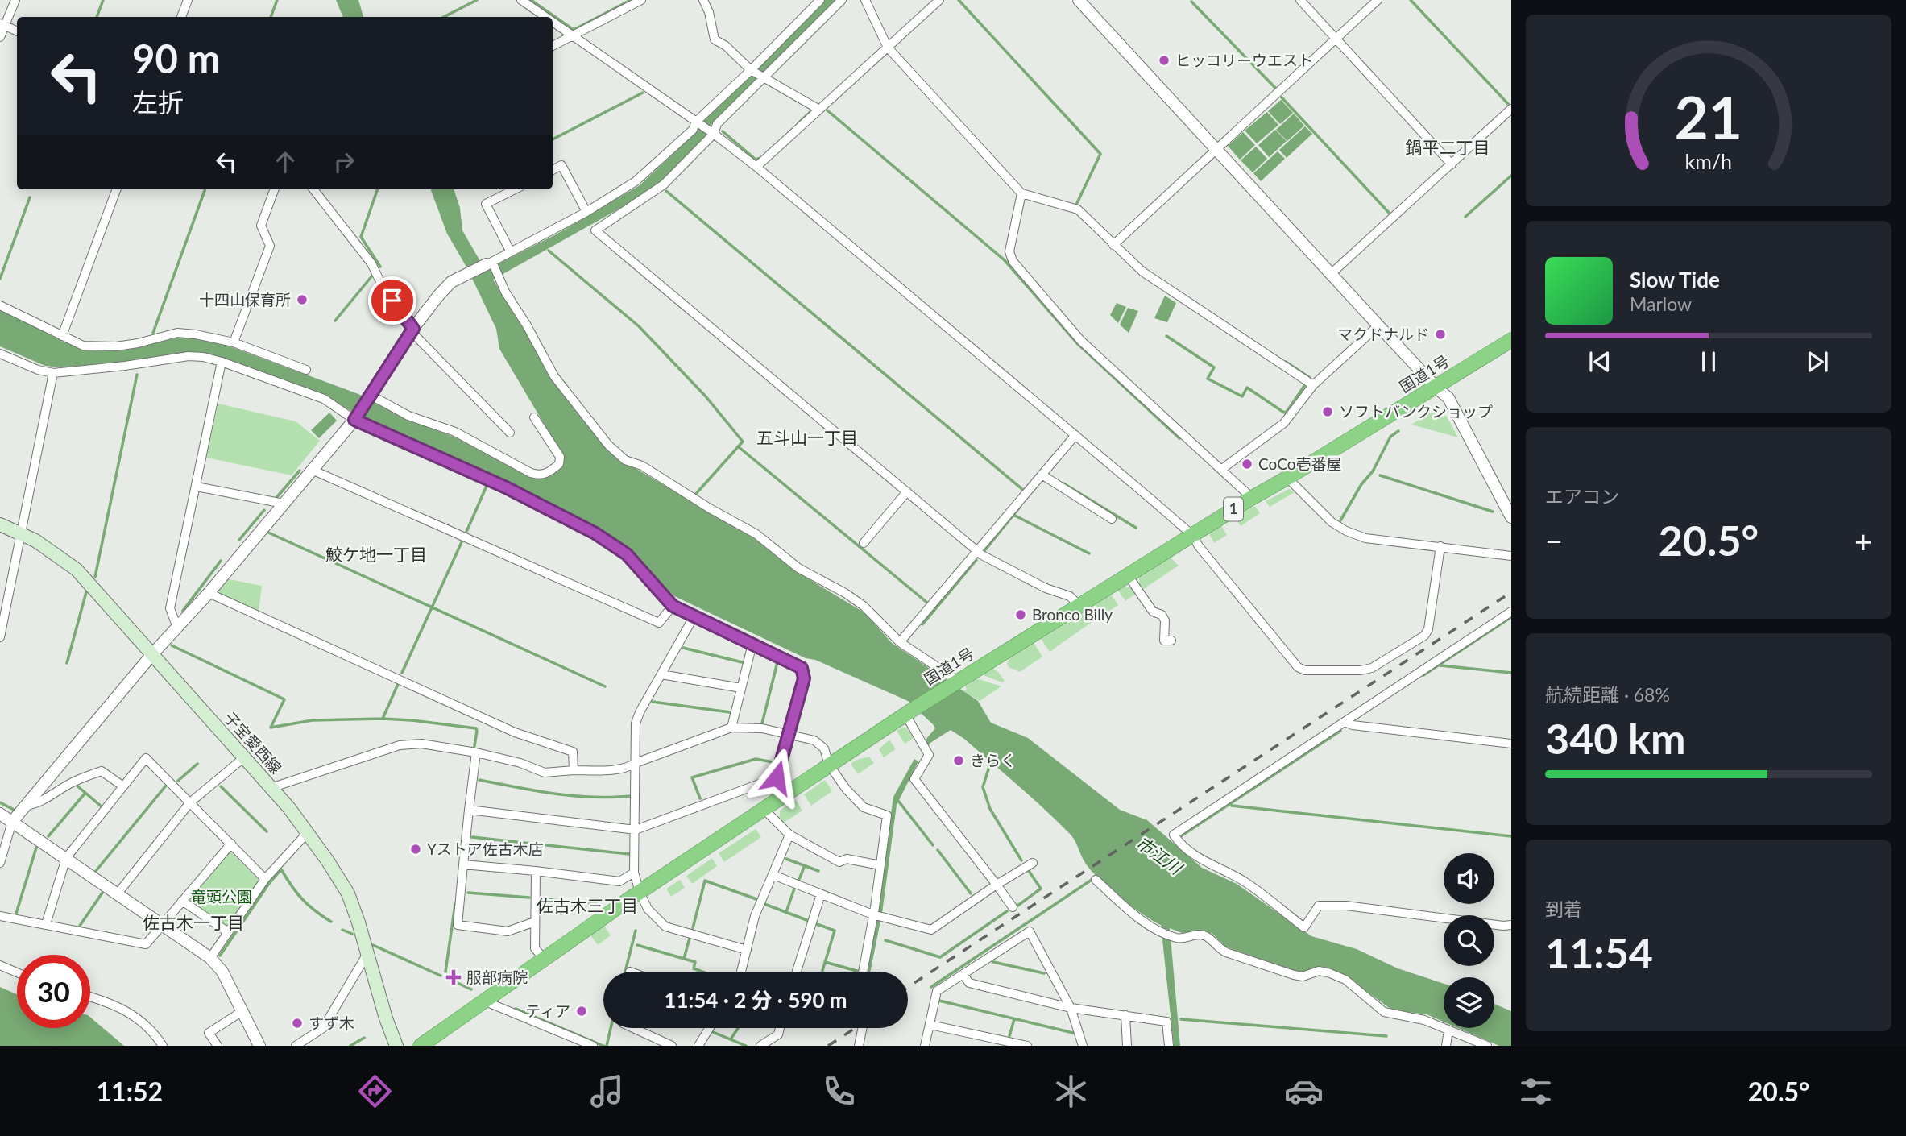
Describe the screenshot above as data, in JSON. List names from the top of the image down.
{
  "streets": {
    "highway": ["国道1号", "1"],
    "main road": ["子宝愛西線"]
  },
  "districts": [
    "鍋平二丁目",
    "五斗山一丁目",
    "鮫ケ地一丁目",
    "佐古木三丁目",
    "佐古木一丁目"
  ],
  "water": ["市江川"],
  "parks": ["竜頭公園"],
  "places": {
    "other": [
      "ヒッコリーウエスト",
      "十四山保育所",
      "マクドナルド",
      "ソフトバンクショップ",
      "CoCo壱番屋",
      "Bronco Billy",
      "きらく",
      "Yストア佐古木店",
      "ティア",
      "すず木"
    ],
    "health": ["服部病院"]
  },
  "page": {
    "turn": ["90 m", "左折"],
    "song": ["Slow Tide", "Marlow"],
    "tile": [
      "エアコン",
      ["航続距離 · 68%", "340 km"],
      ["到着", "11:54"]
    ],
    "heat": ["−", "20.5°", "+"],
    "limit": "30",
    "trip": "11:54 · 2 分 · 590 m",
    "tabs": ["11:52", "20.5°"],
    "gauge": ["21", "km/h"]
  }
}
